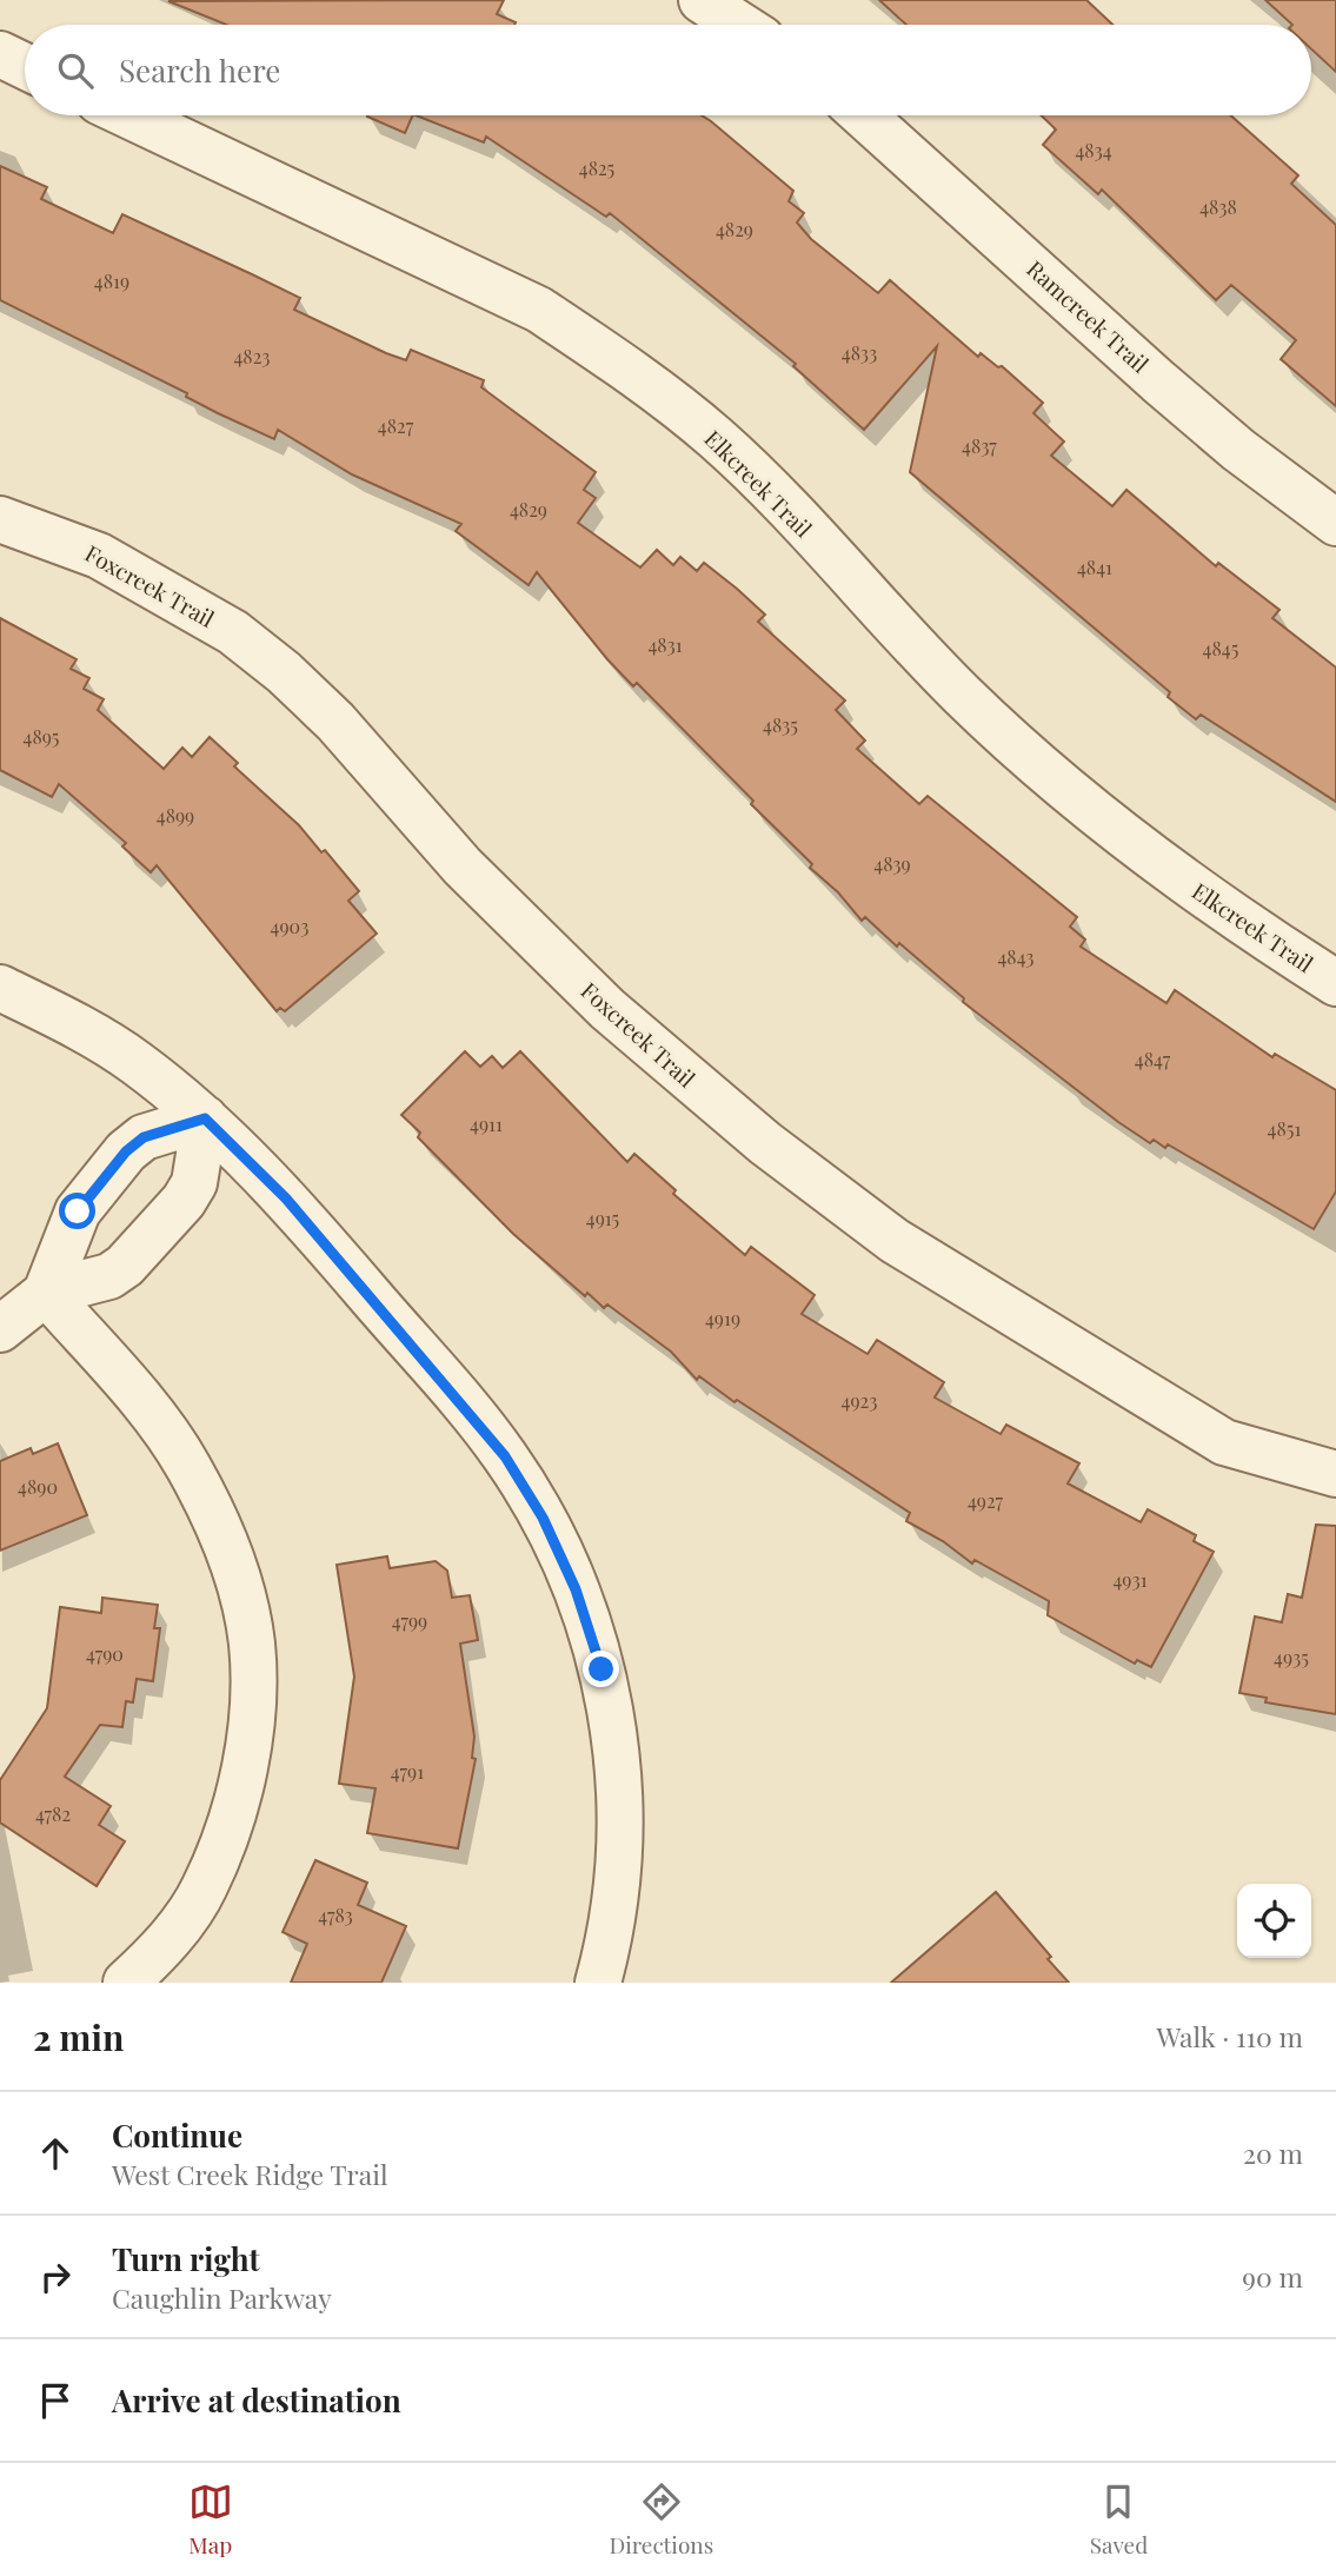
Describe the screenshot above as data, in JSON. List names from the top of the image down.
{
  "streets": {
    "street": ["Ramcreek Trail", "Elkcreek Trail", "Foxcreek Trail"]
  },
  "house_numbers": [
    "4834",
    "4825",
    "4838",
    "4829",
    "4819",
    "4833",
    "4823",
    "4827",
    "4837",
    "4829",
    "4841",
    "4831",
    "4845",
    "4835",
    "4895",
    "4899",
    "4839",
    "4903",
    "4843",
    "4847",
    "4911",
    "4851",
    "4915",
    "4919",
    "4923",
    "4890",
    "4927",
    "4931",
    "4799",
    "4790",
    "4935",
    "4791",
    "4782",
    "4783"
  ],
  "page": {
    "search": "Search here",
    "heading": ["2 min", "Walk · 110 m"],
    "list": [
      ["Continue", "West Creek Ridge Trail", "20 m"],
      ["Turn right", "Caughlin Parkway", "90 m"],
      "Arrive at destination"
    ],
    "nav": ["Map", "Directions", "Saved"]
  }
}
